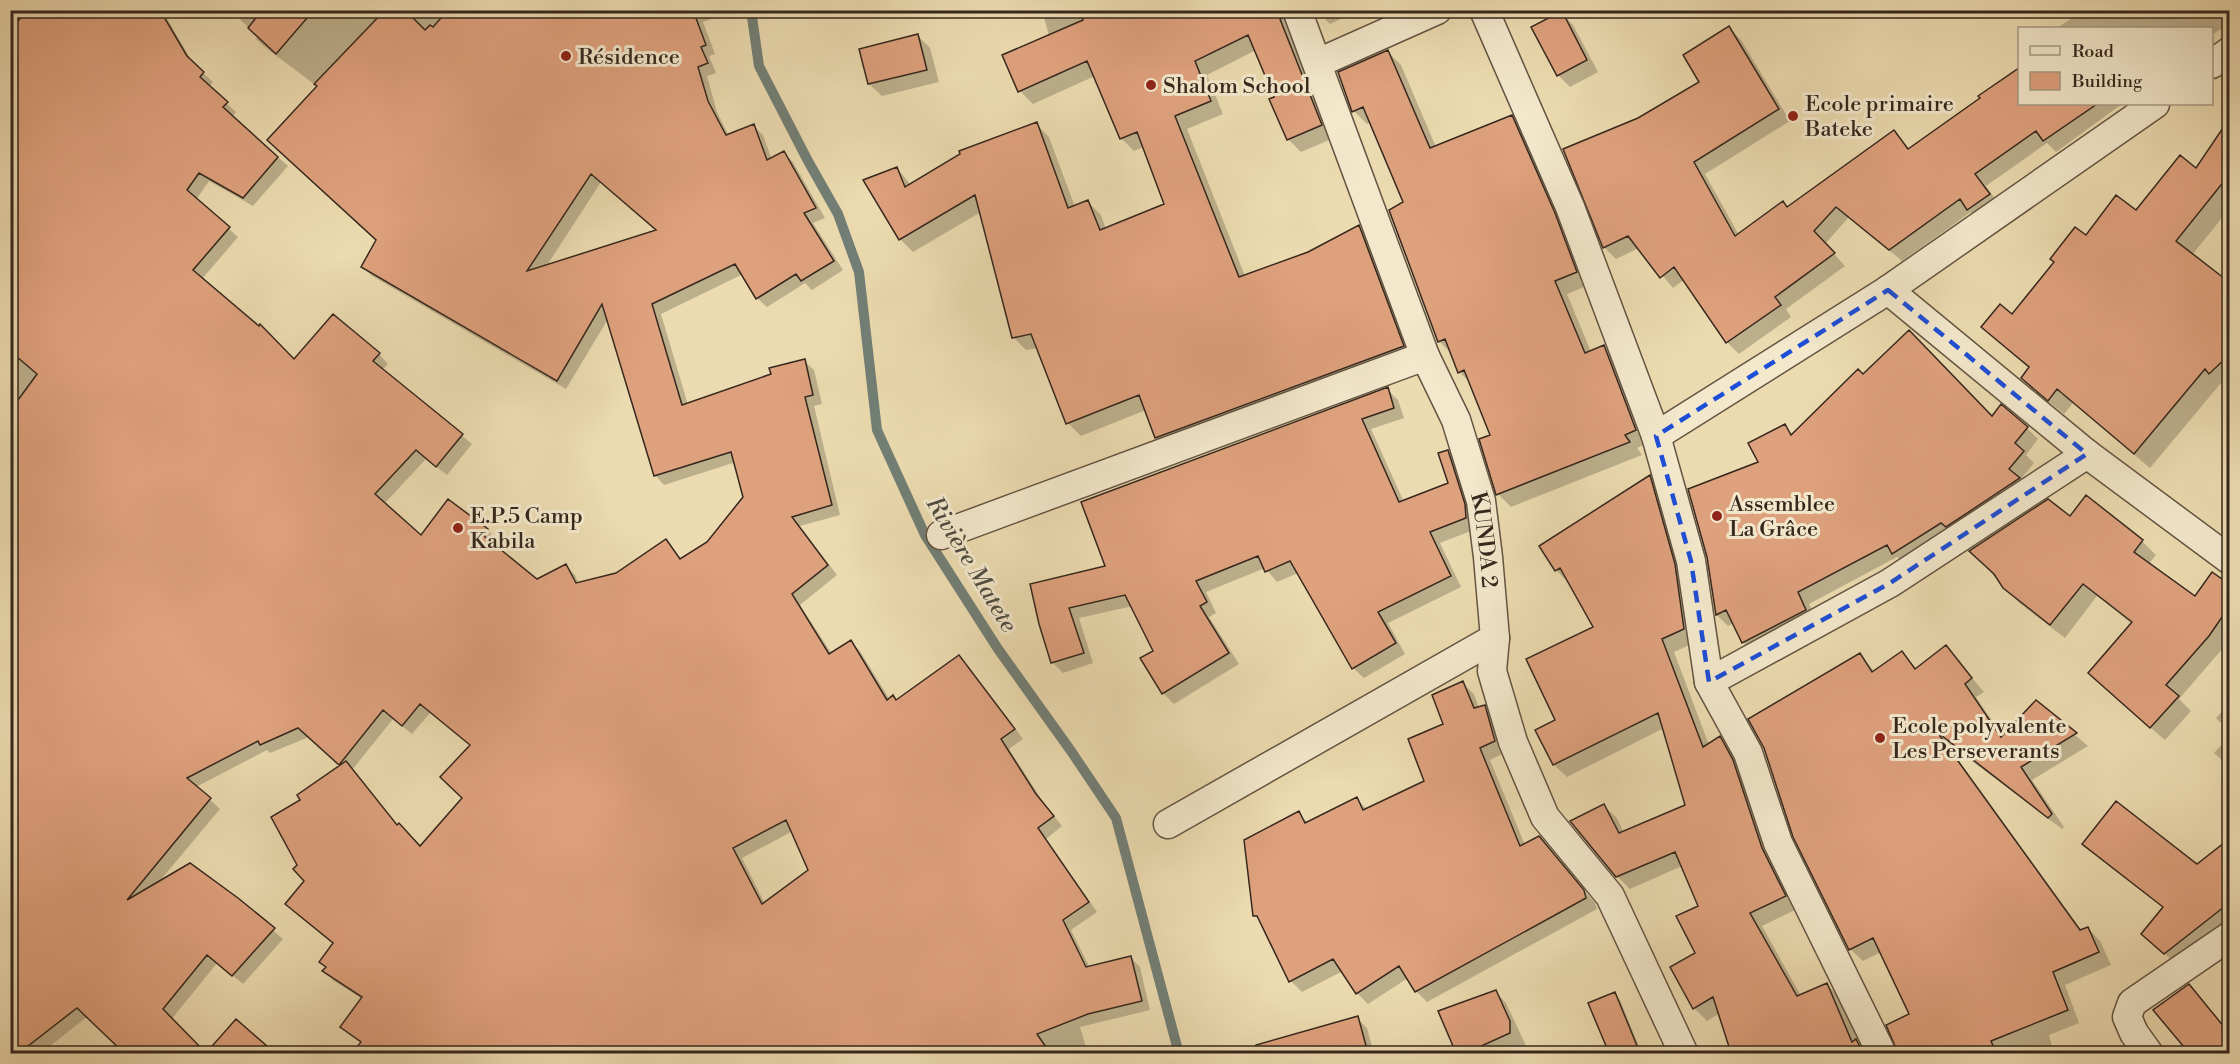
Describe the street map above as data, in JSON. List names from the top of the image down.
{
  "streets": {
    "street": ["KUNDA 2"]
  },
  "water": ["Rivière Matete"],
  "places": [
    "Résidence",
    "Shalom School",
    "Ecole primaire Bateke",
    "Assemblee La Grâce",
    "E.P.5 Camp Kabila",
    "Ecole polyvalente Les Perseverants"
  ],
  "legend": ["Road", "Building"]
}
